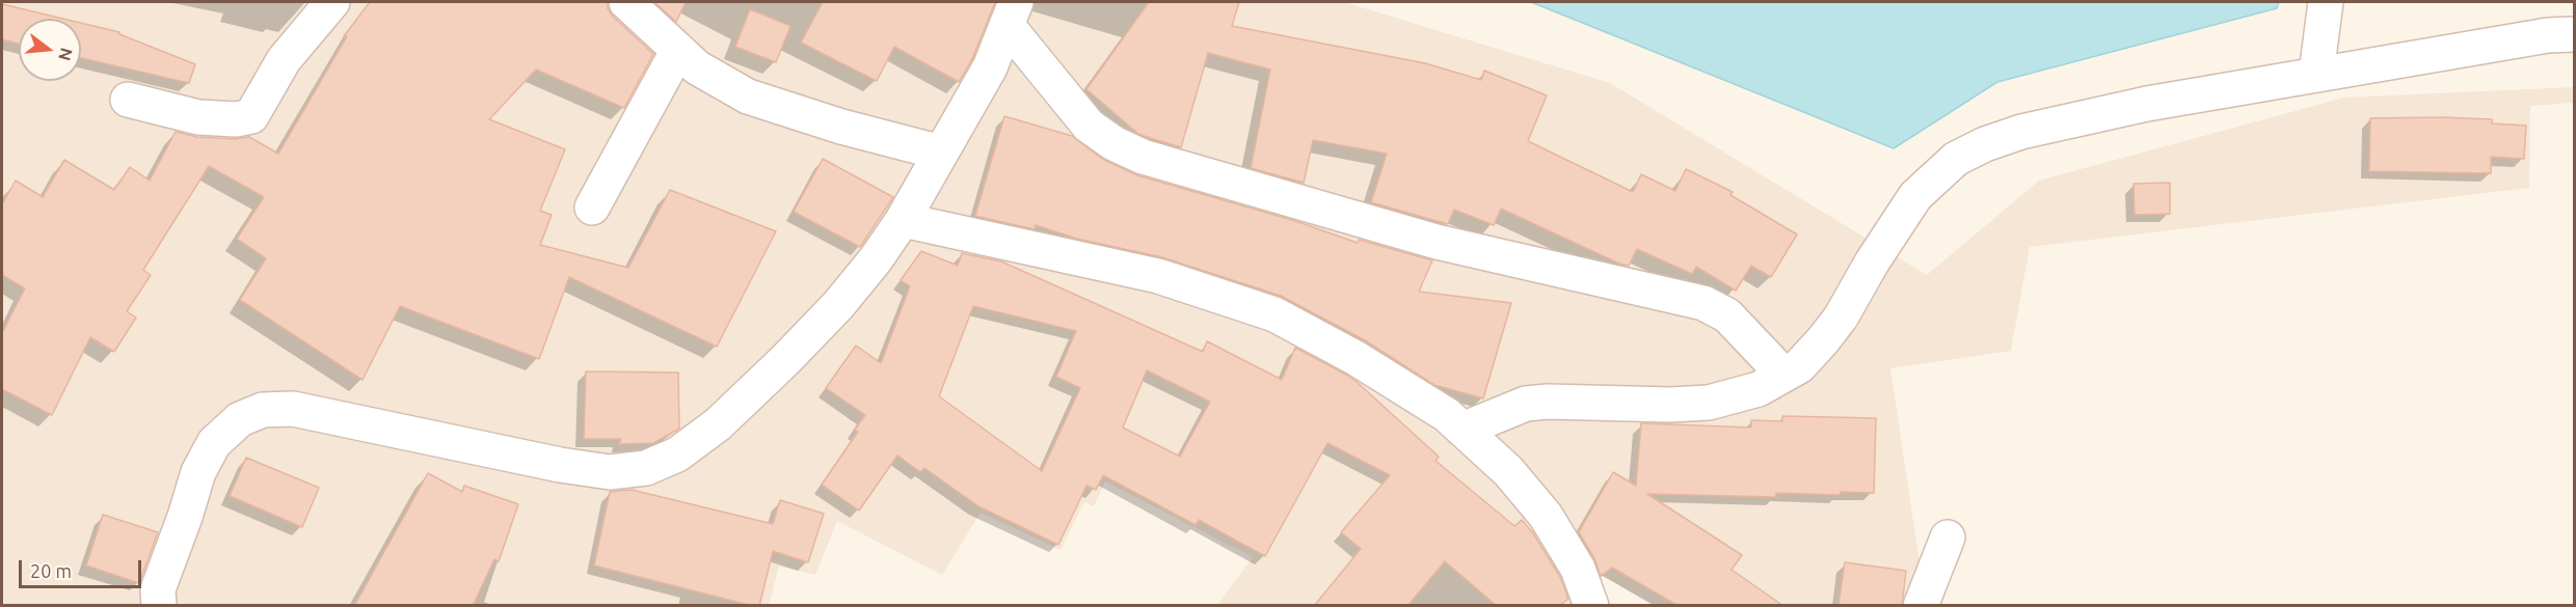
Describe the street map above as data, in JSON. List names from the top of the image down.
{
  "scale_bar": "20 m",
  "north": "right"
}
